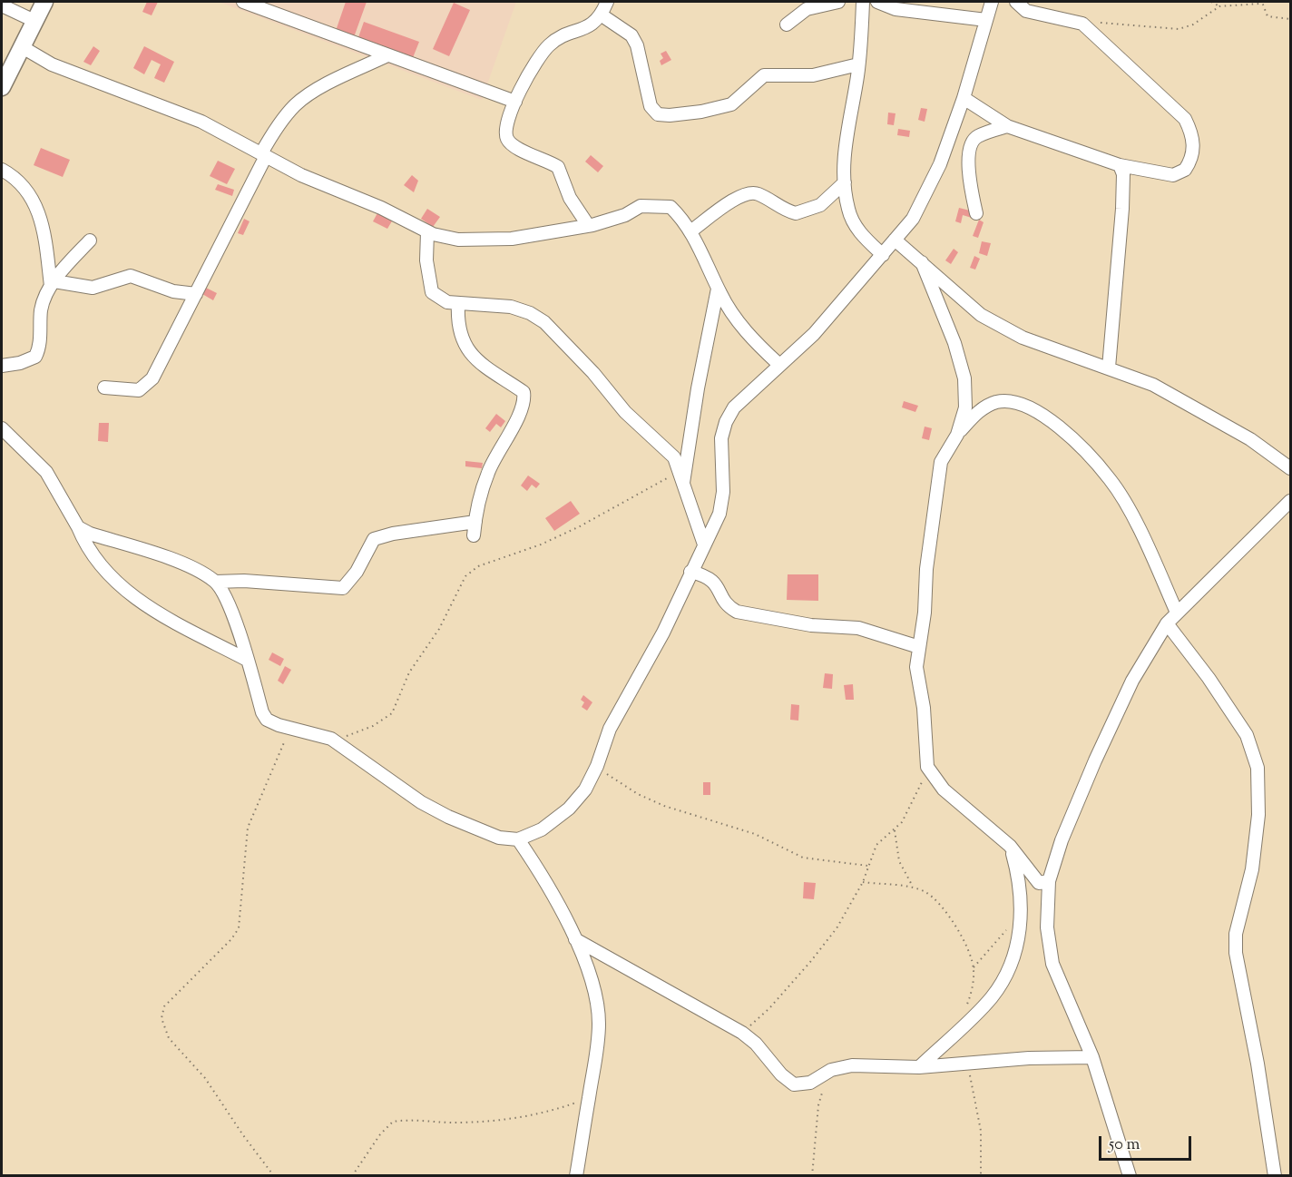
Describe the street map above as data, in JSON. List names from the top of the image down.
{
  "scale_bar": "50 m"
}
